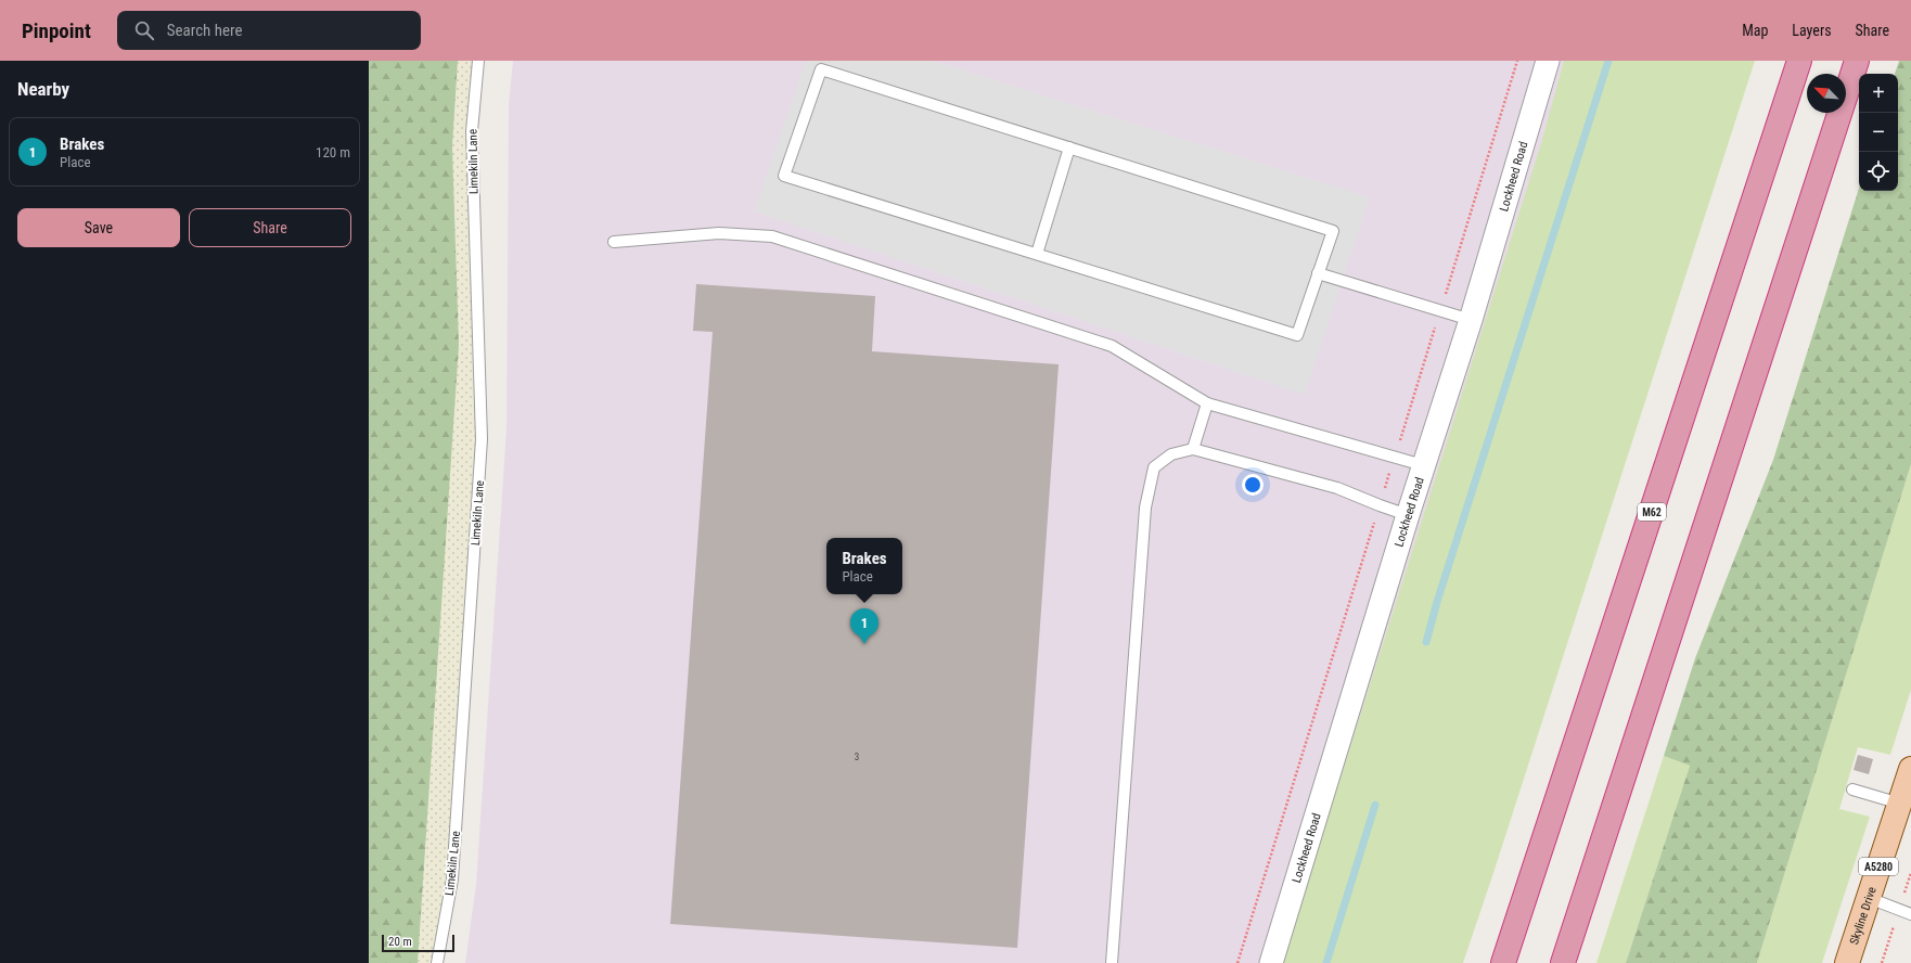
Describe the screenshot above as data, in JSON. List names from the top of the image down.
{
  "streets": {
    "highway": ["M62"],
    "main road": ["A5280", "Skyline Drive"],
    "street": ["Lockheed Road"],
    "lane": ["Limekiln Lane"]
  },
  "house_numbers": ["3"],
  "scale_bar": "20 m",
  "north": "top left",
  "page": {
    "header": "Pinpoint",
    "search": "Search here",
    "nav": ["Map", "Layers", "Share"],
    "heading": "Nearby",
    "map_buttons": ["+", "−"],
    "list": [
      {
        "mark": "1",
        "name": "Brakes",
        "note": "Place",
        "value": "120 m"
      }
    ],
    "buttons": ["Save", "Share"],
    "popup": ["Brakes", "Place"],
    "pins": "1",
    "scale": "20 m"
  }
}
